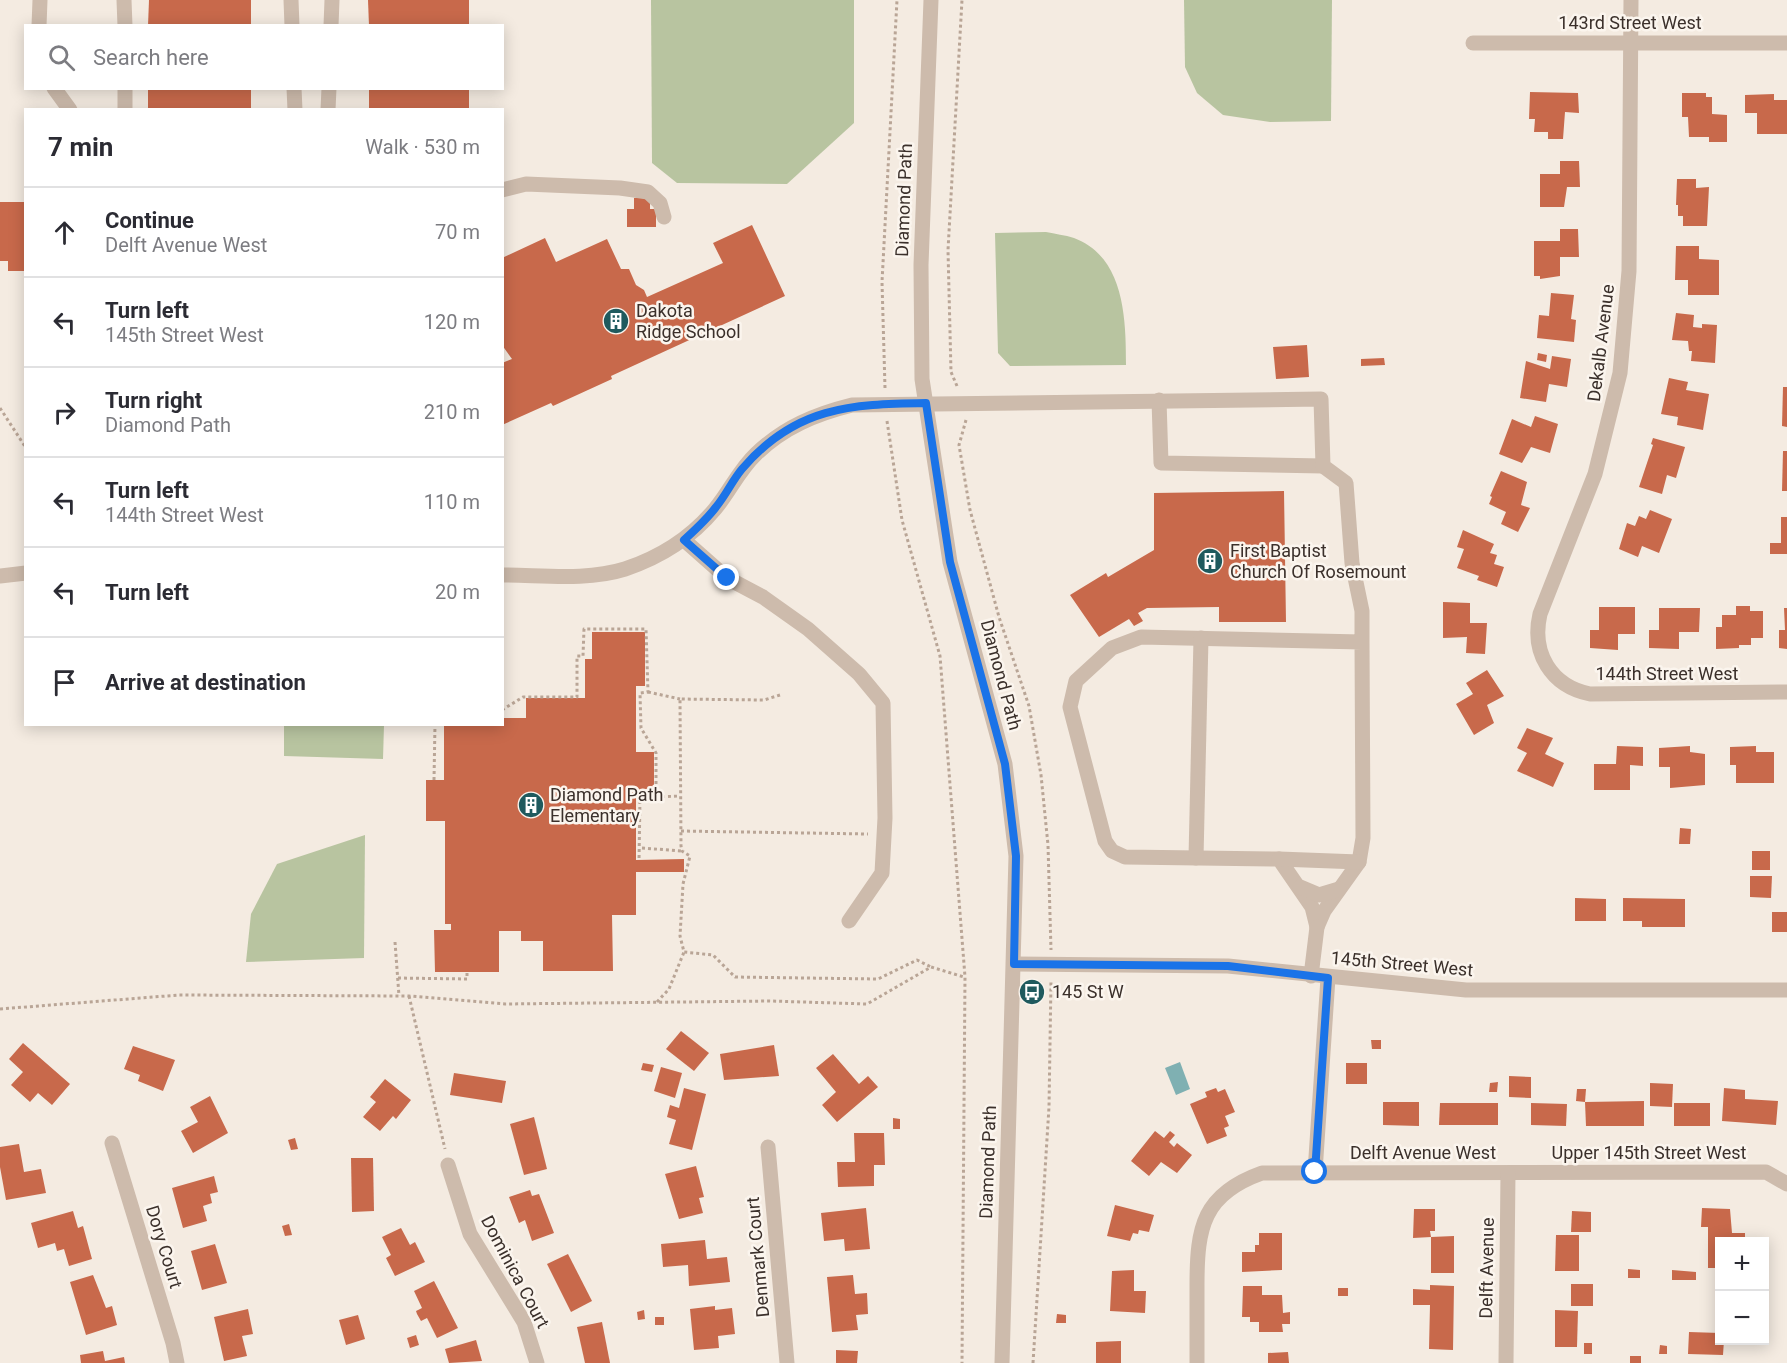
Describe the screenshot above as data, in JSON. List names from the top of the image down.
{
  "streets": {
    "street": [
      "143rd Street West",
      "Diamond Path",
      "Dekalb Avenue",
      "144th Street West",
      "145th Street West",
      "Delft Avenue West",
      "Upper 145th Street West",
      "Dory Court",
      "Denmark Court",
      "Delft Avenue",
      "Dominica Court"
    ]
  },
  "crossings": [
    ["143rd Street West", "Dekalb Avenue"],
    ["Diamond Path", "145th Street West"],
    ["Dekalb Avenue", "144th Street West"],
    ["Delft Avenue West", "Upper 145th Street West"],
    ["Delft Avenue West", "Delft Avenue"],
    ["Upper 145th Street West", "Delft Avenue"]
  ],
  "places": {
    "building": ["Dakota Ridge School", "First Baptist Church Of Rosemount", "Diamond Path Elementary"],
    "bus stop": ["145 St W"]
  },
  "page": {
    "search": "Search here",
    "heading": ["7 min", "Walk · 530 m"],
    "list": [
      ["Continue", "Delft Avenue West", "70 m"],
      ["Turn left", "145th Street West", "120 m"],
      ["Turn right", "Diamond Path", "210 m"],
      ["Turn left", "144th Street West", "110 m"],
      ["Turn left", "20 m"],
      "Arrive at destination"
    ],
    "map_buttons": ["+", "−"]
  }
}
